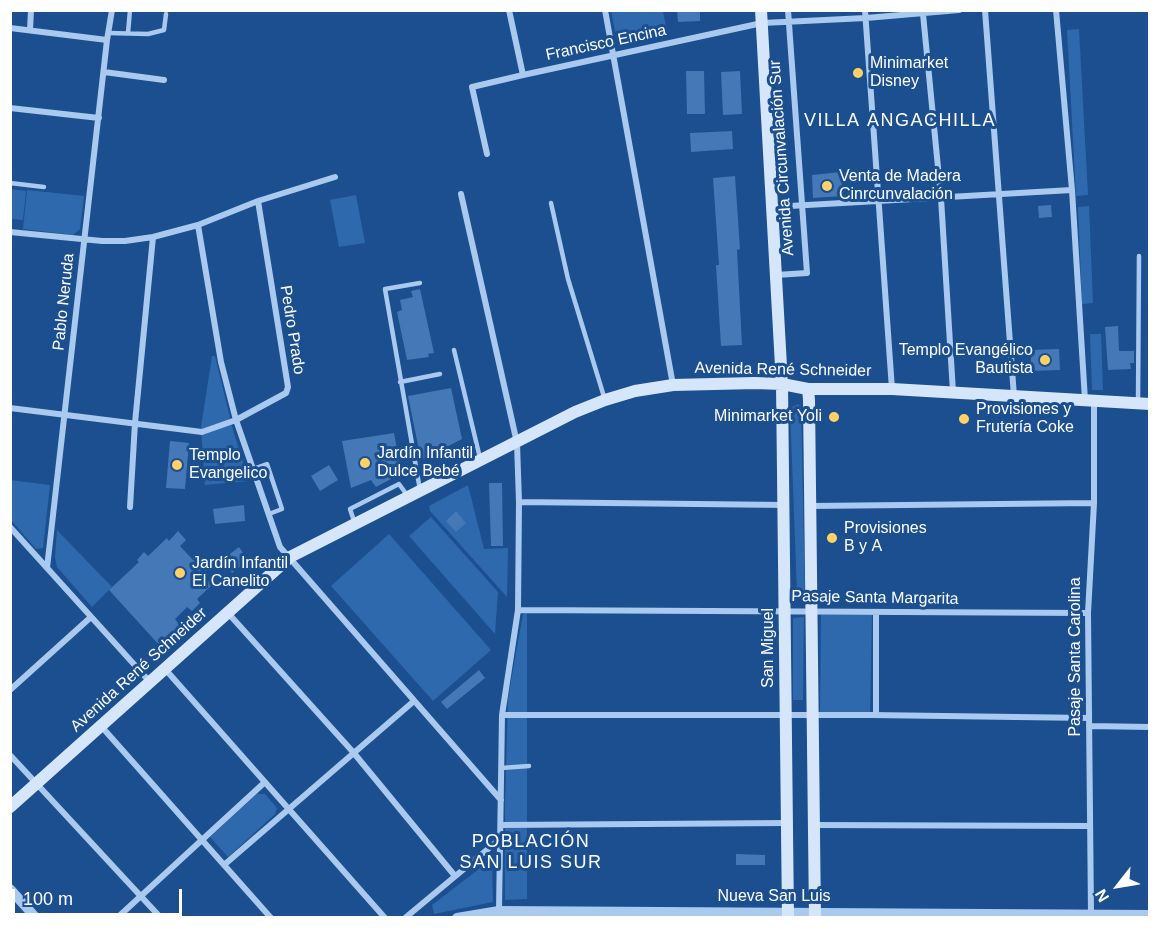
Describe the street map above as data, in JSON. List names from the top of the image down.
{
  "streets": {
    "main road": ["Avenida Circunvalación Sur", "Avenida René Schneider", "San Miguel"],
    "street": [
      "Francisco Encina",
      "Pablo Neruda",
      "Pedro Prado",
      "Pasaje Santa Margarita",
      "Pasaje Santa Carolina",
      "Nueva San Luis"
    ]
  },
  "crossings": [
    ["Francisco Encina", "Avenida Circunvalación Sur"],
    ["Avenida Circunvalación Sur", "Avenida René Schneider"],
    ["Avenida Circunvalación Sur", "San Miguel"],
    ["Pablo Neruda", "Pedro Prado"],
    ["Avenida René Schneider", "San Miguel"],
    ["Avenida René Schneider", "Pasaje Santa Carolina"],
    ["Pasaje Santa Margarita", "San Miguel"],
    ["Pasaje Santa Margarita", "Pasaje Santa Carolina"],
    ["San Miguel", "Nueva San Luis"],
    ["Pasaje Santa Carolina", "Nueva San Luis"]
  ],
  "districts": ["VILLA ANGACHILLA", "POBLACIÓN SAN LUIS SUR"],
  "places": [
    "Minimarket Disney",
    "Venta de Madera Cinrcunvalación",
    "Templo Evangélico Bautista",
    "Minimarket Yoli",
    "Provisiones y Frutería Coke",
    "Jardín Infantil Dulce Bebé",
    "Templo Evangelico",
    "Provisiones B y A",
    "Jardín Infantil El Canelito"
  ],
  "scale_bar": "100 m",
  "north": "bottom left"
}
